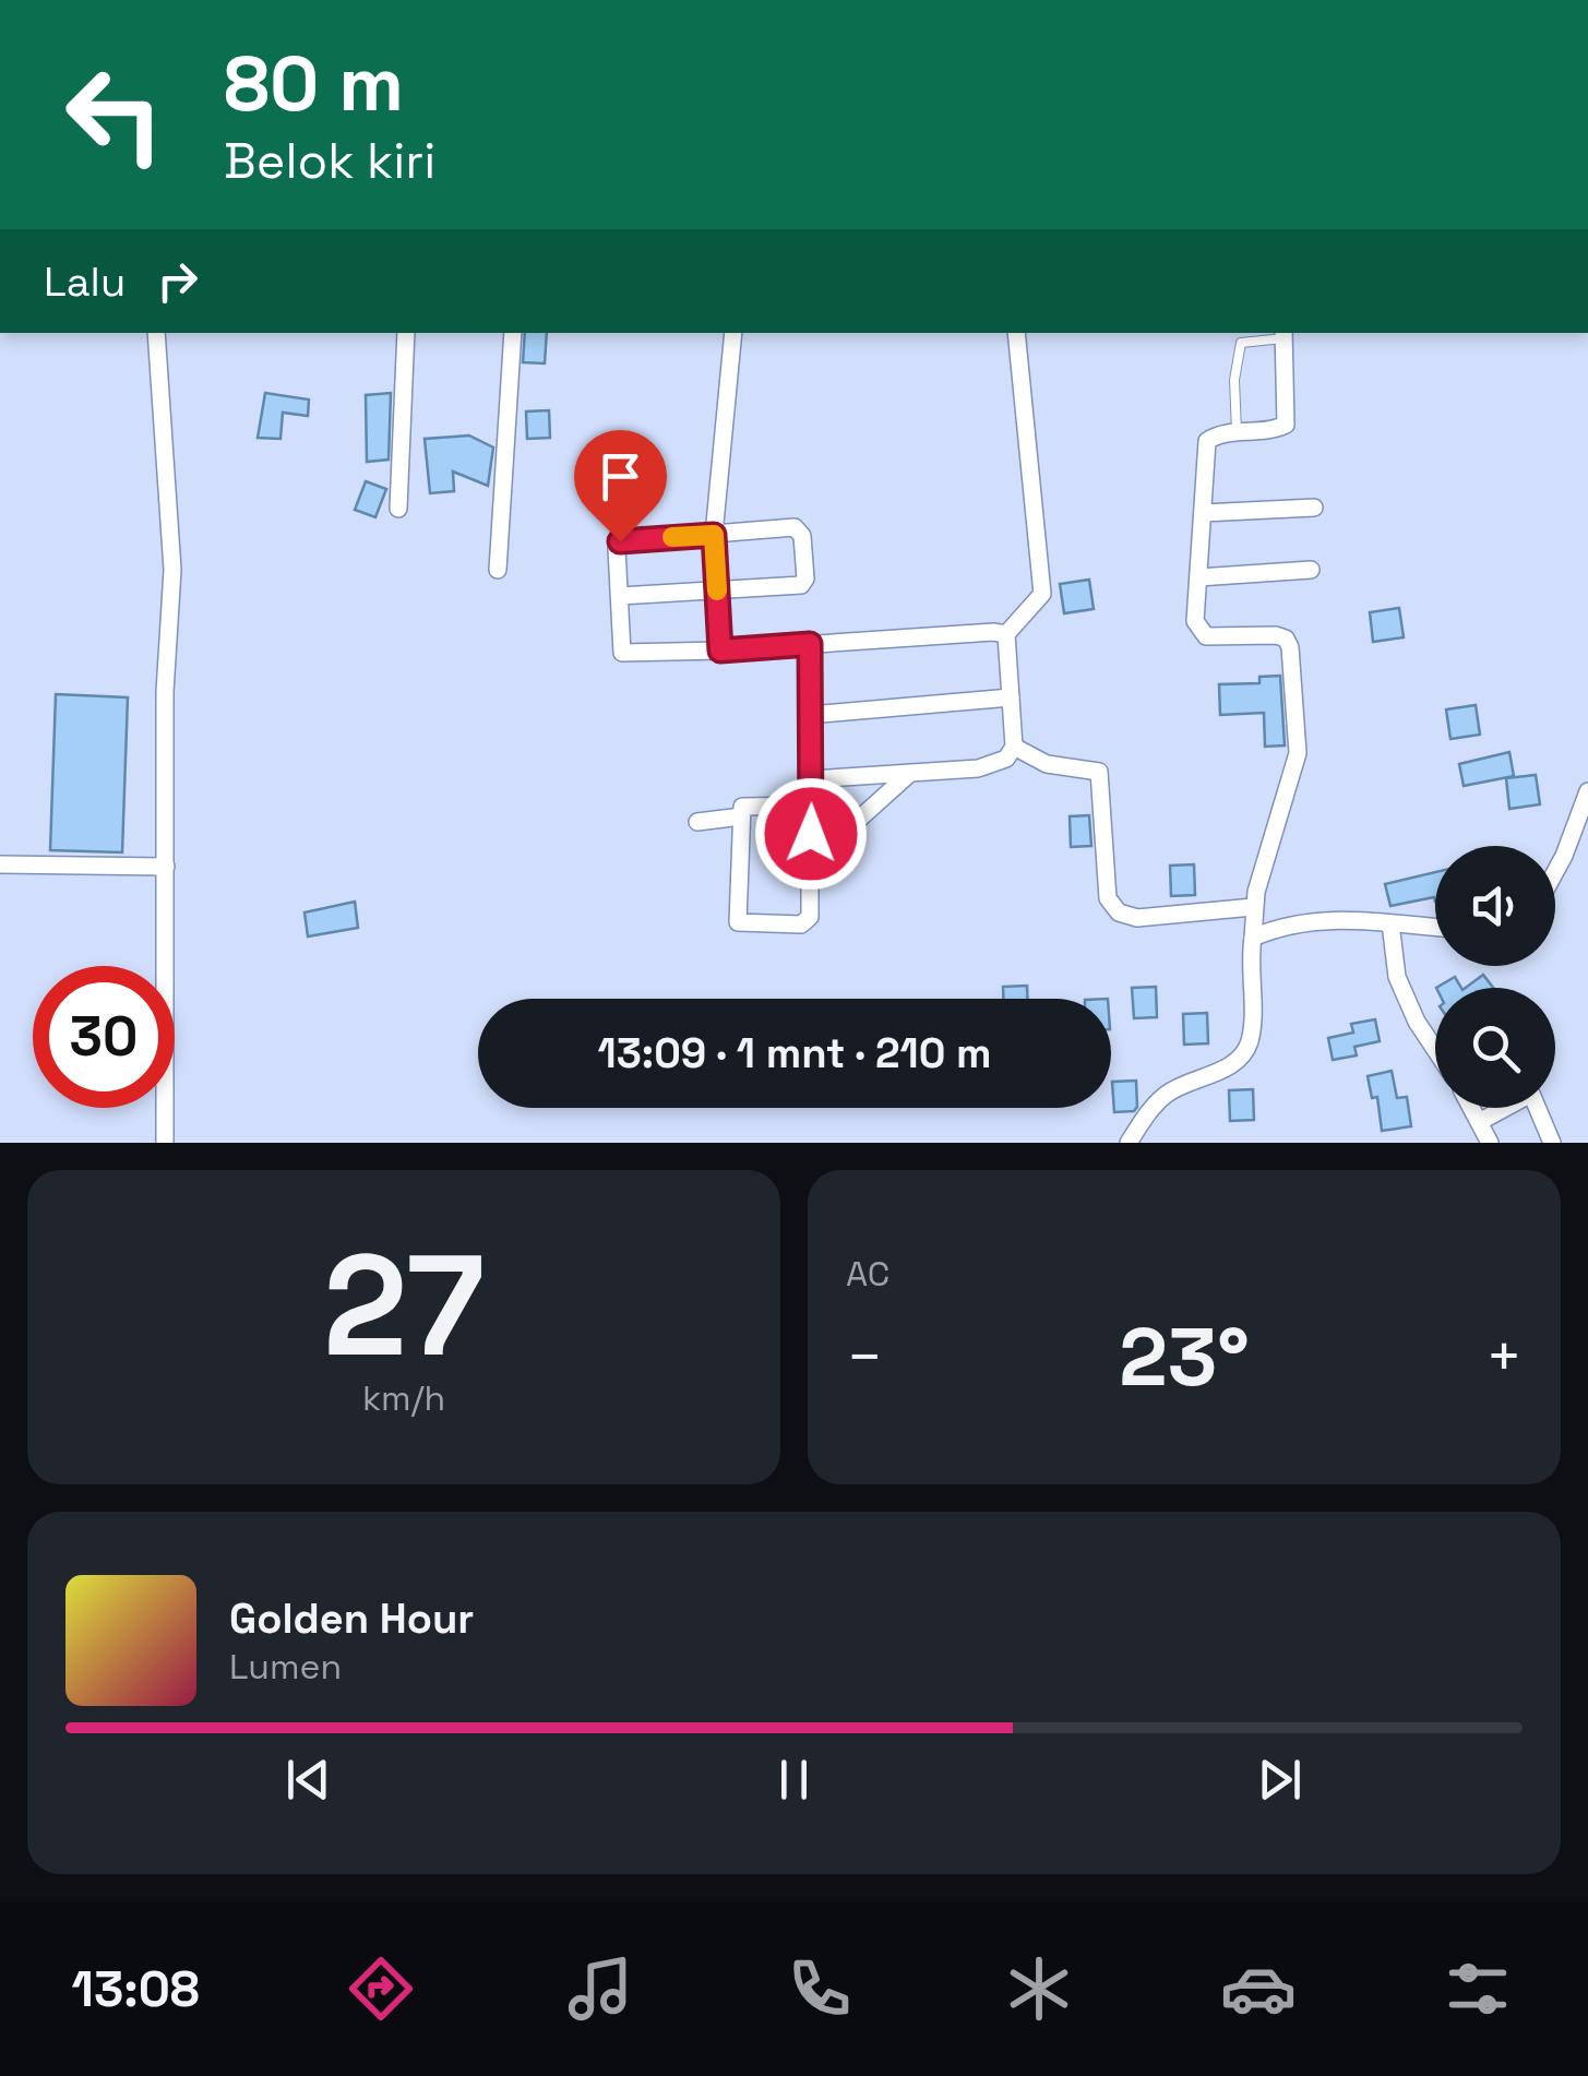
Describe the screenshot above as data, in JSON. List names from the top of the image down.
{
  "page": {
    "turn": ["80 m", "Belok kiri"],
    "then": "Lalu",
    "limit": "30",
    "trip": "13:09 · 1 mnt · 210 m",
    "tile": [
      ["27", "km/h"],
      "AC"
    ],
    "heat": ["−", "23°", "+"],
    "song": ["Golden Hour", "Lumen"],
    "tabs": "13:08"
  }
}
